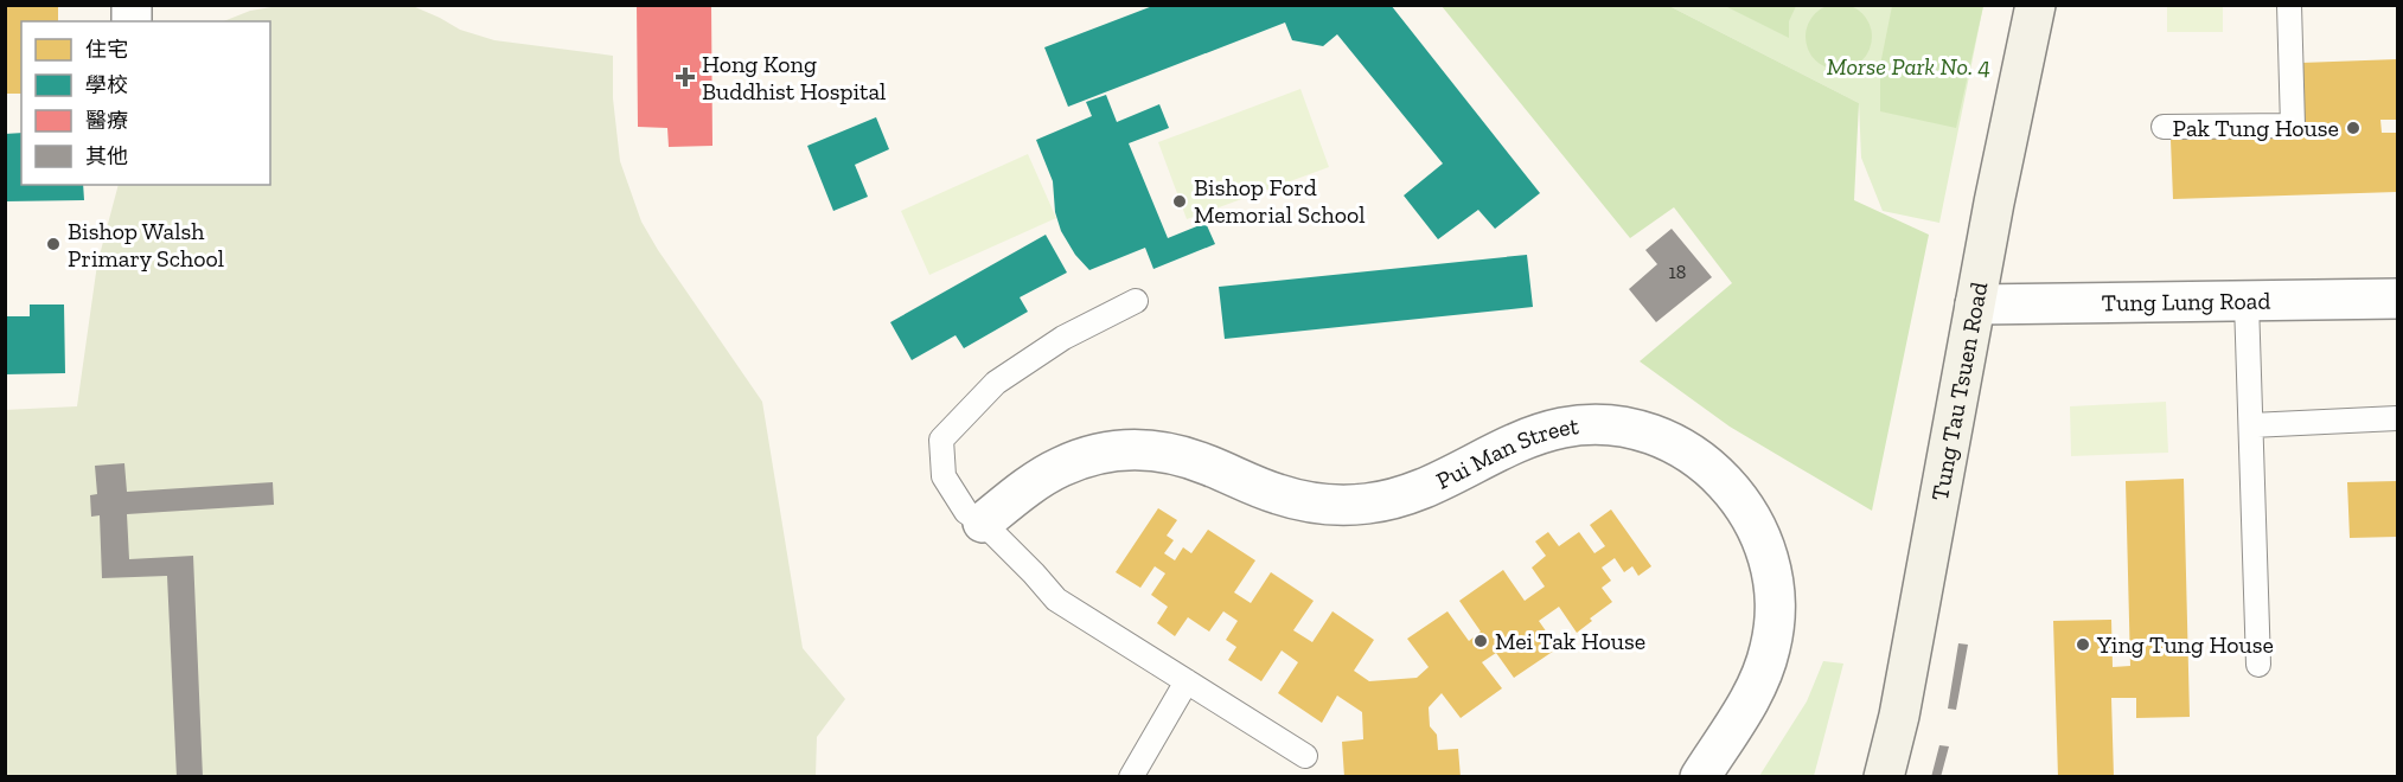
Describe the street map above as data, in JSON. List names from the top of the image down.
{
  "streets": {
    "main road": ["Tung Tau Tsuen Road"],
    "street": ["Tung Lung Road", "Pui Man Street"]
  },
  "crossings": [
    ["Tung Lung Road", "Tung Tau Tsuen Road"]
  ],
  "parks": ["Morse Park No. 4"],
  "places": {
    "health": ["Hong Kong Buddhist Hospital"],
    "other": [
      "Pak Tung House",
      "Bishop Ford Memorial School",
      "Bishop Walsh Primary School",
      "Mei Tak House",
      "Ying Tung House"
    ]
  },
  "house_numbers": ["18"],
  "legend": [
    "住宅",
    "學校",
    "醫療",
    "其他"
  ]
}
